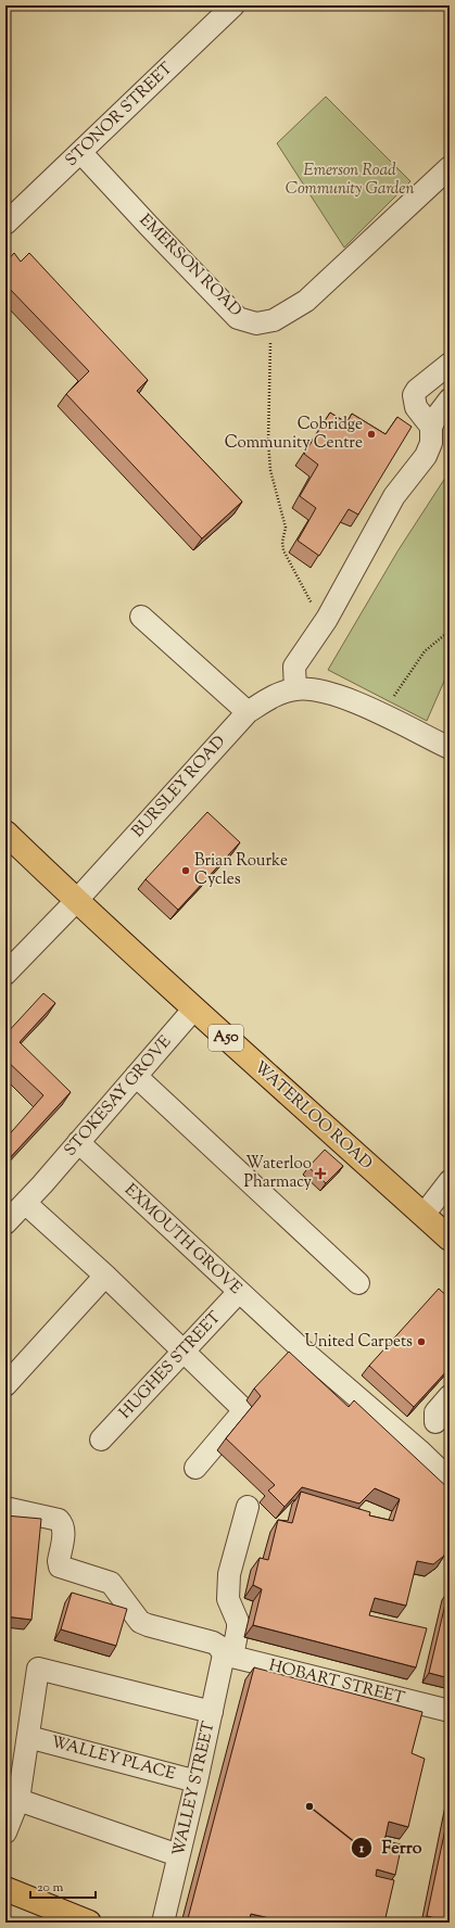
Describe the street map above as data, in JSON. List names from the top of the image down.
{
  "streets": {
    "main road": ["A50", "WATERLOO ROAD"],
    "street": [
      "STONOR STREET",
      "EMERSON ROAD",
      "BURSLEY ROAD",
      "STOKESAY GROVE",
      "EXMOUTH GROVE",
      "HUGHES STREET",
      "HOBART STREET",
      "WALLEY PLACE",
      "WALLEY STREET"
    ]
  },
  "crossings": [
    ["STONOR STREET", "EMERSON ROAD"],
    ["BURSLEY ROAD", "WATERLOO ROAD"],
    ["STOKESAY GROVE", "WATERLOO ROAD"],
    ["STOKESAY GROVE", "EXMOUTH GROVE"],
    ["EXMOUTH GROVE", "HUGHES STREET"],
    ["HOBART STREET", "WALLEY STREET"],
    ["WALLEY PLACE", "WALLEY STREET"]
  ],
  "parks": ["Emerson Road Community Garden"],
  "places": {
    "other": [
      "Cobridge Community Centre",
      "Brian Rourke Cycles",
      "United Carpets",
      "Ferro"
    ],
    "health": ["Waterloo Pharmacy"]
  },
  "scale_bar": "20 m"
}
